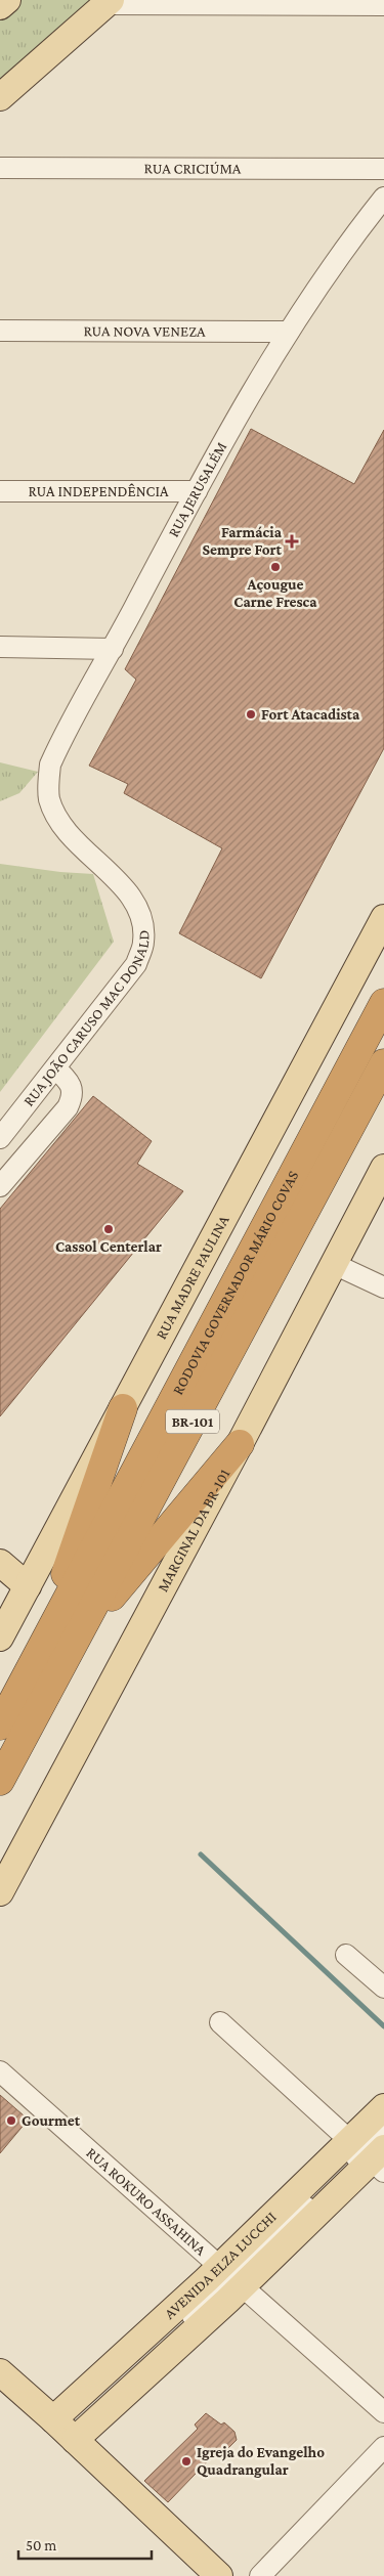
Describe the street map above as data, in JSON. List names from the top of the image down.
{
  "streets": {
    "highway": ["RODOVIA GOVERNADOR MÁRIO COVAS", "BR-101"],
    "main road": ["RUA MADRE PAULINA", "MARGINAL DA BR-101", "AVENIDA ELZA LUCCHI"],
    "street": [
      "RUA CRICIÚMA",
      "RUA NOVA VENEZA",
      "RUA JERUSALÉM",
      "RUA INDEPENDÊNCIA",
      "RUA JOÃO CARUSO MAC DONALD",
      "RUA ROKURO ASSAHINA"
    ]
  },
  "crossings": [
    ["RUA NOVA VENEZA", "RUA JERUSALÉM"],
    ["RUA JERUSALÉM", "RUA INDEPENDÊNCIA"],
    ["RUA JERUSALÉM", "RUA JOÃO CARUSO MAC DONALD"],
    ["RUA ROKURO ASSAHINA", "AVENIDA ELZA LUCCHI"]
  ],
  "places": {
    "health": ["Farmácia Sempre Fort"],
    "other": [
      "Açougue Carne Fresca",
      "Fort Atacadista",
      "Cassol Centerlar",
      "Gourmet",
      "Igreja do Evangelho Quadrangular"
    ]
  },
  "scale_bar": "50 m"
}
